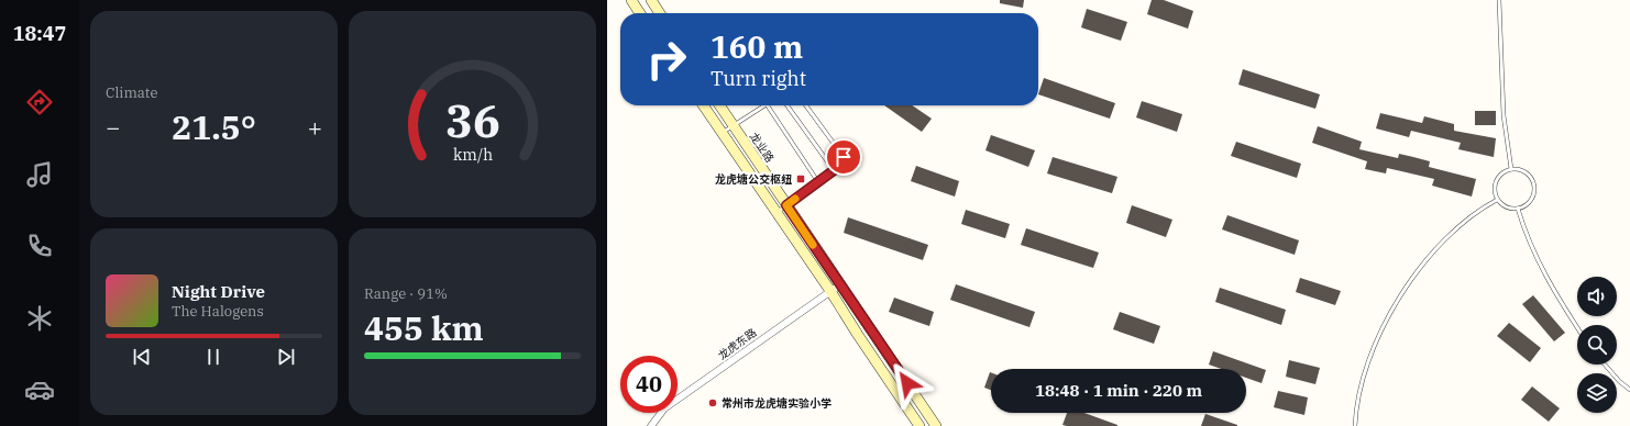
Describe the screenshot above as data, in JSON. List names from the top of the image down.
{
  "streets": {
    "street": ["龙业路", "龙虎东路"]
  },
  "crossings": [
    ["龙业路", "龙虎东路"]
  ],
  "places": {
    "transit": ["龙虎塘公交枢纽"],
    "other": ["常州市龙虎塘实验小学"]
  },
  "page": {
    "tabs": "18:47",
    "tile": [
      "Climate",
      ["Range · 91%", "455 km"]
    ],
    "turn": ["160 m", "Turn right"],
    "heat": ["−", "21.5°", "+"],
    "song": ["Night Drive", "The Halogens"],
    "limit": "40",
    "trip": "18:48 · 1 min · 220 m",
    "gauge": ["36", "km/h"]
  }
}
